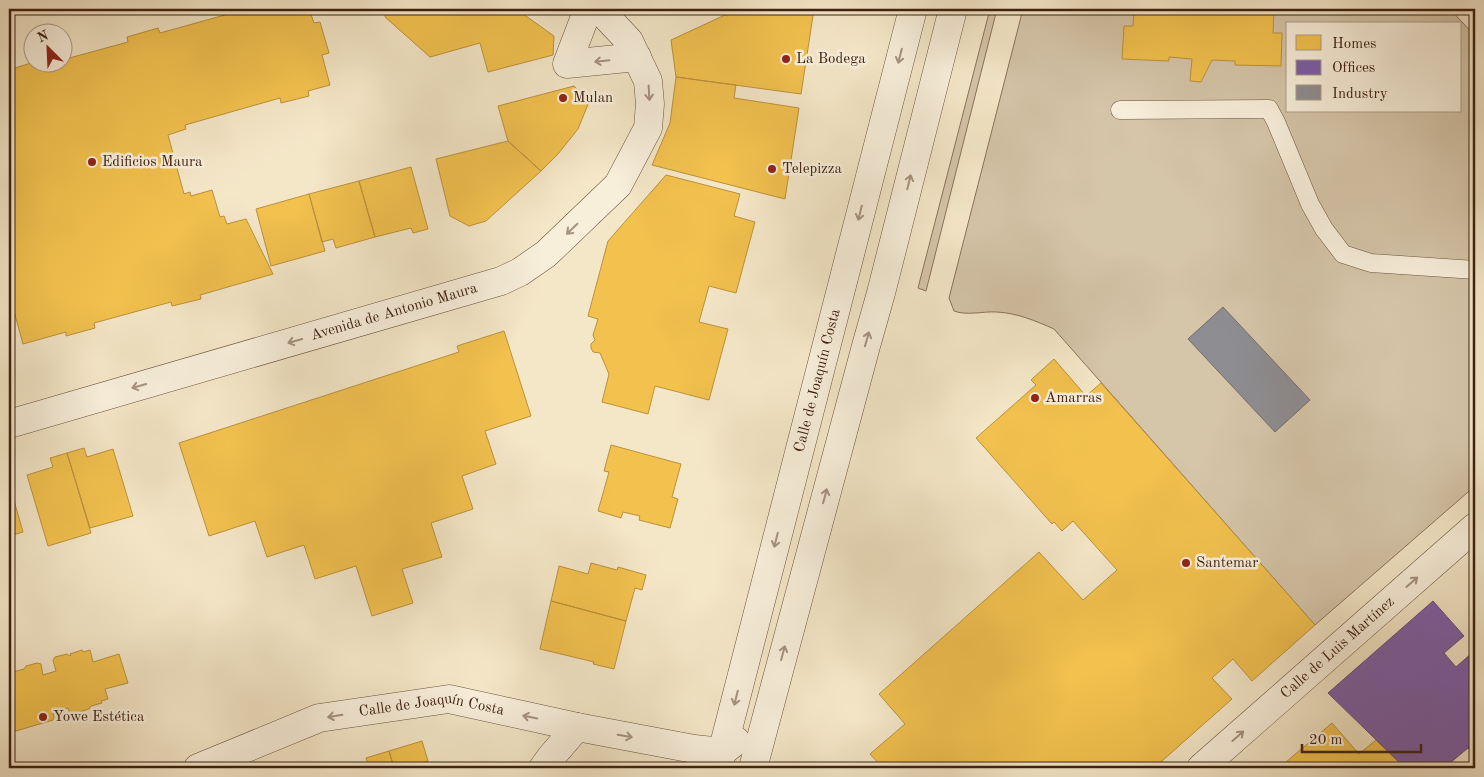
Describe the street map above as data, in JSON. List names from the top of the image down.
{
  "streets": {
    "street": ["Avenida de Antonio Maura", "Calle de Joaquín Costa", "Calle de Luis Martínez"]
  },
  "one_way": ["Avenida de Antonio Maura", "Calle de Luis Martínez"],
  "places": [
    "La Bodega",
    "Mulan",
    "Edificios Maura",
    "Telepizza",
    "Amarras",
    "Santemar",
    "Yowe Estética"
  ],
  "legend": ["Homes", "Offices", "Industry"],
  "scale_bar": "20 m",
  "north": "top left"
}
